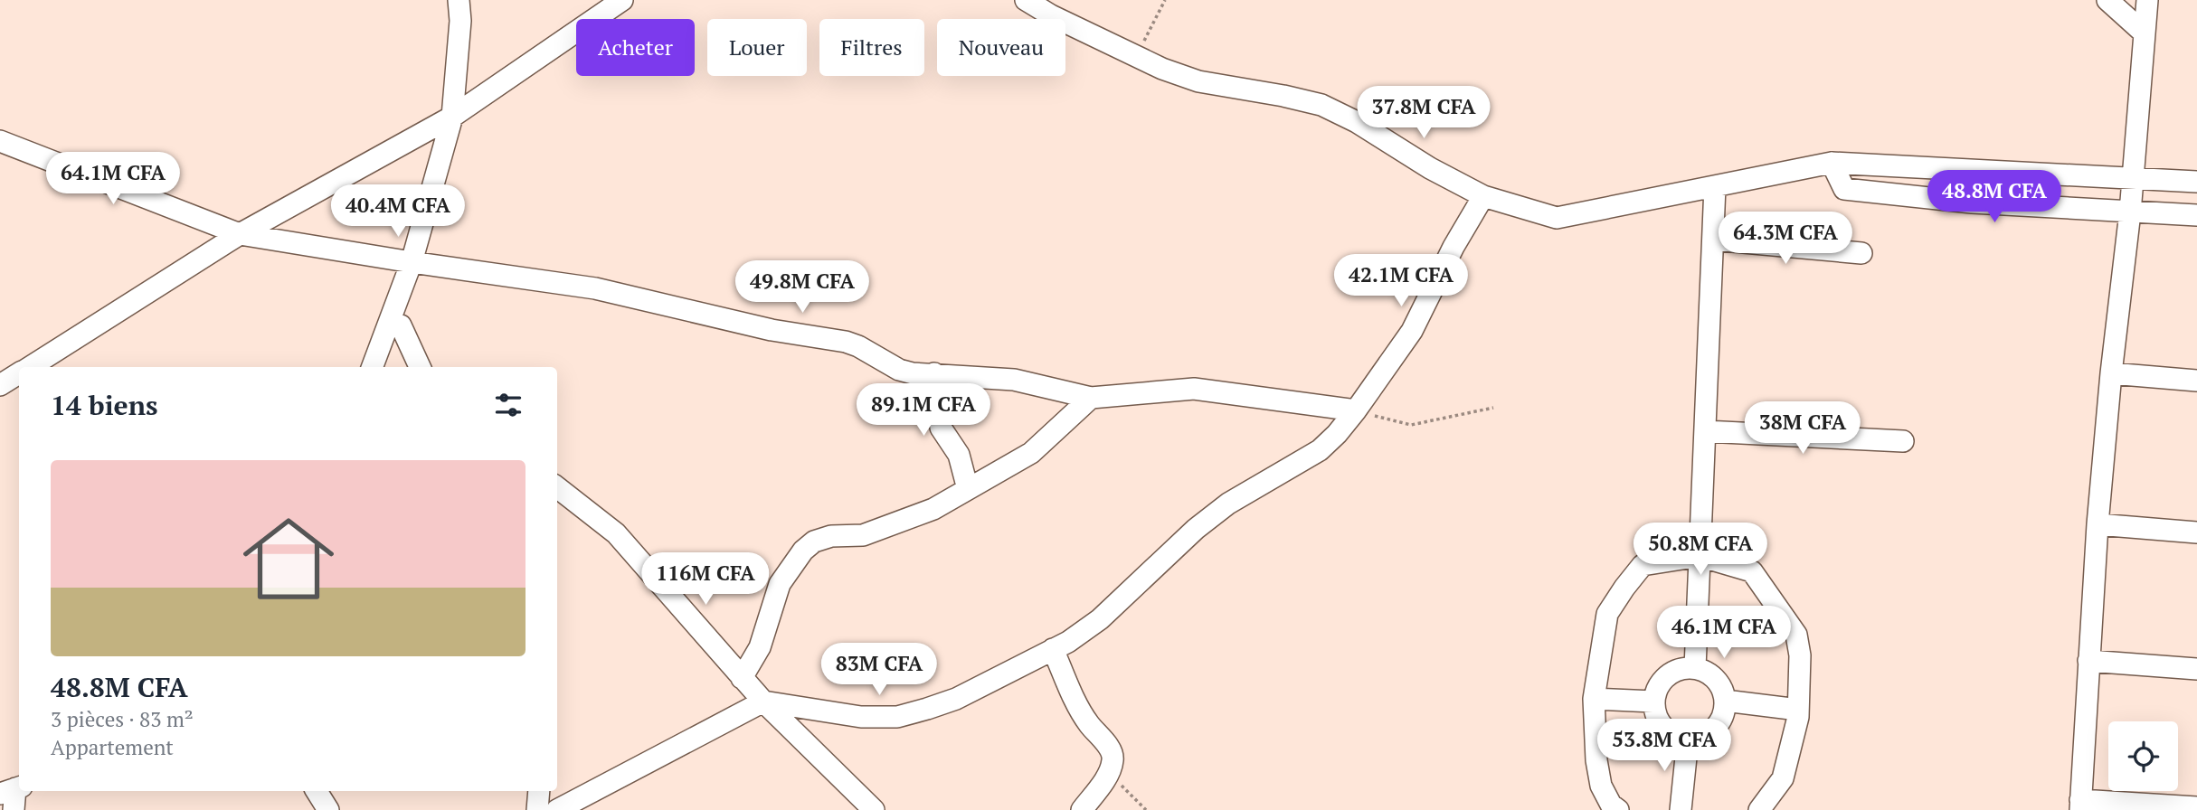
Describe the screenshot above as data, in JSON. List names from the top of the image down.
{
  "page": {
    "chip": [
      "Acheter",
      "Louer",
      "Filtres",
      "Nouveau"
    ],
    "price": [
      "37.8M CFA",
      "64.1M CFA",
      "48.8M CFA",
      "40.4M CFA",
      "64.3M CFA",
      "42.1M CFA",
      "49.8M CFA",
      "89.1M CFA",
      "38M CFA",
      "50.8M CFA",
      "116M CFA",
      "46.1M CFA",
      "83M CFA",
      "53.8M CFA"
    ],
    "heading": "14 biens",
    "list": [
      {
        "name": "48.8M CFA",
        "note": "3 pièces · 83 m² · Appartement"
      }
    ]
  }
}
